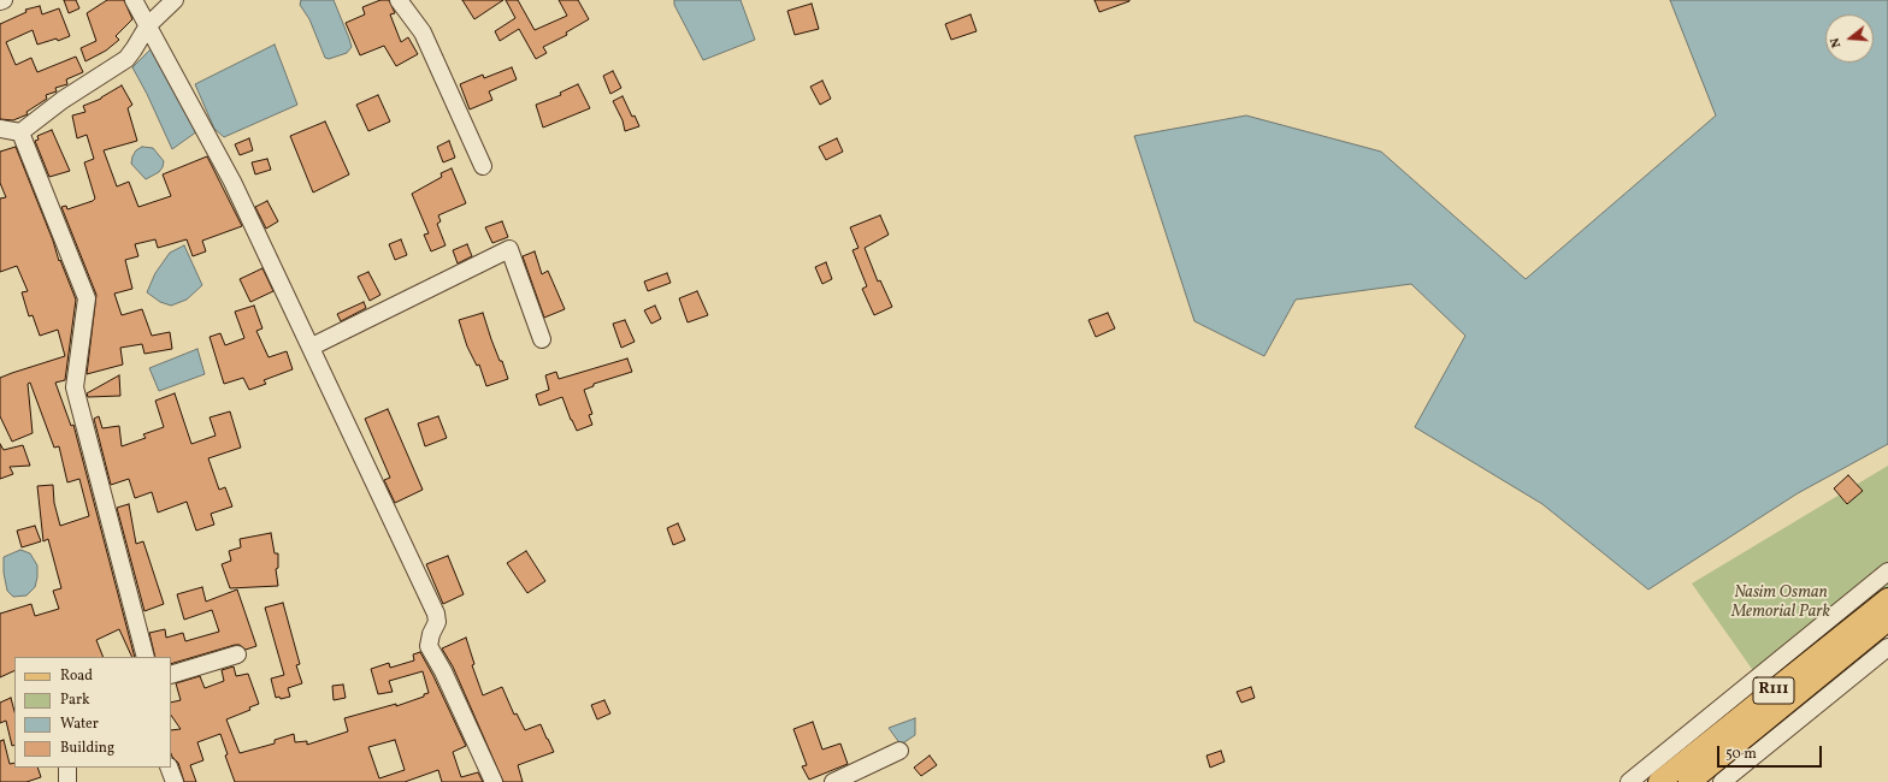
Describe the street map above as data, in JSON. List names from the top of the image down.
{
  "streets": {
    "main road": ["R111"]
  },
  "parks": ["Nasim Osman Memorial Park"],
  "legend": [
    "Road",
    "Park",
    "Water",
    "Building"
  ],
  "scale_bar": "50 m",
  "north": "left"
}
